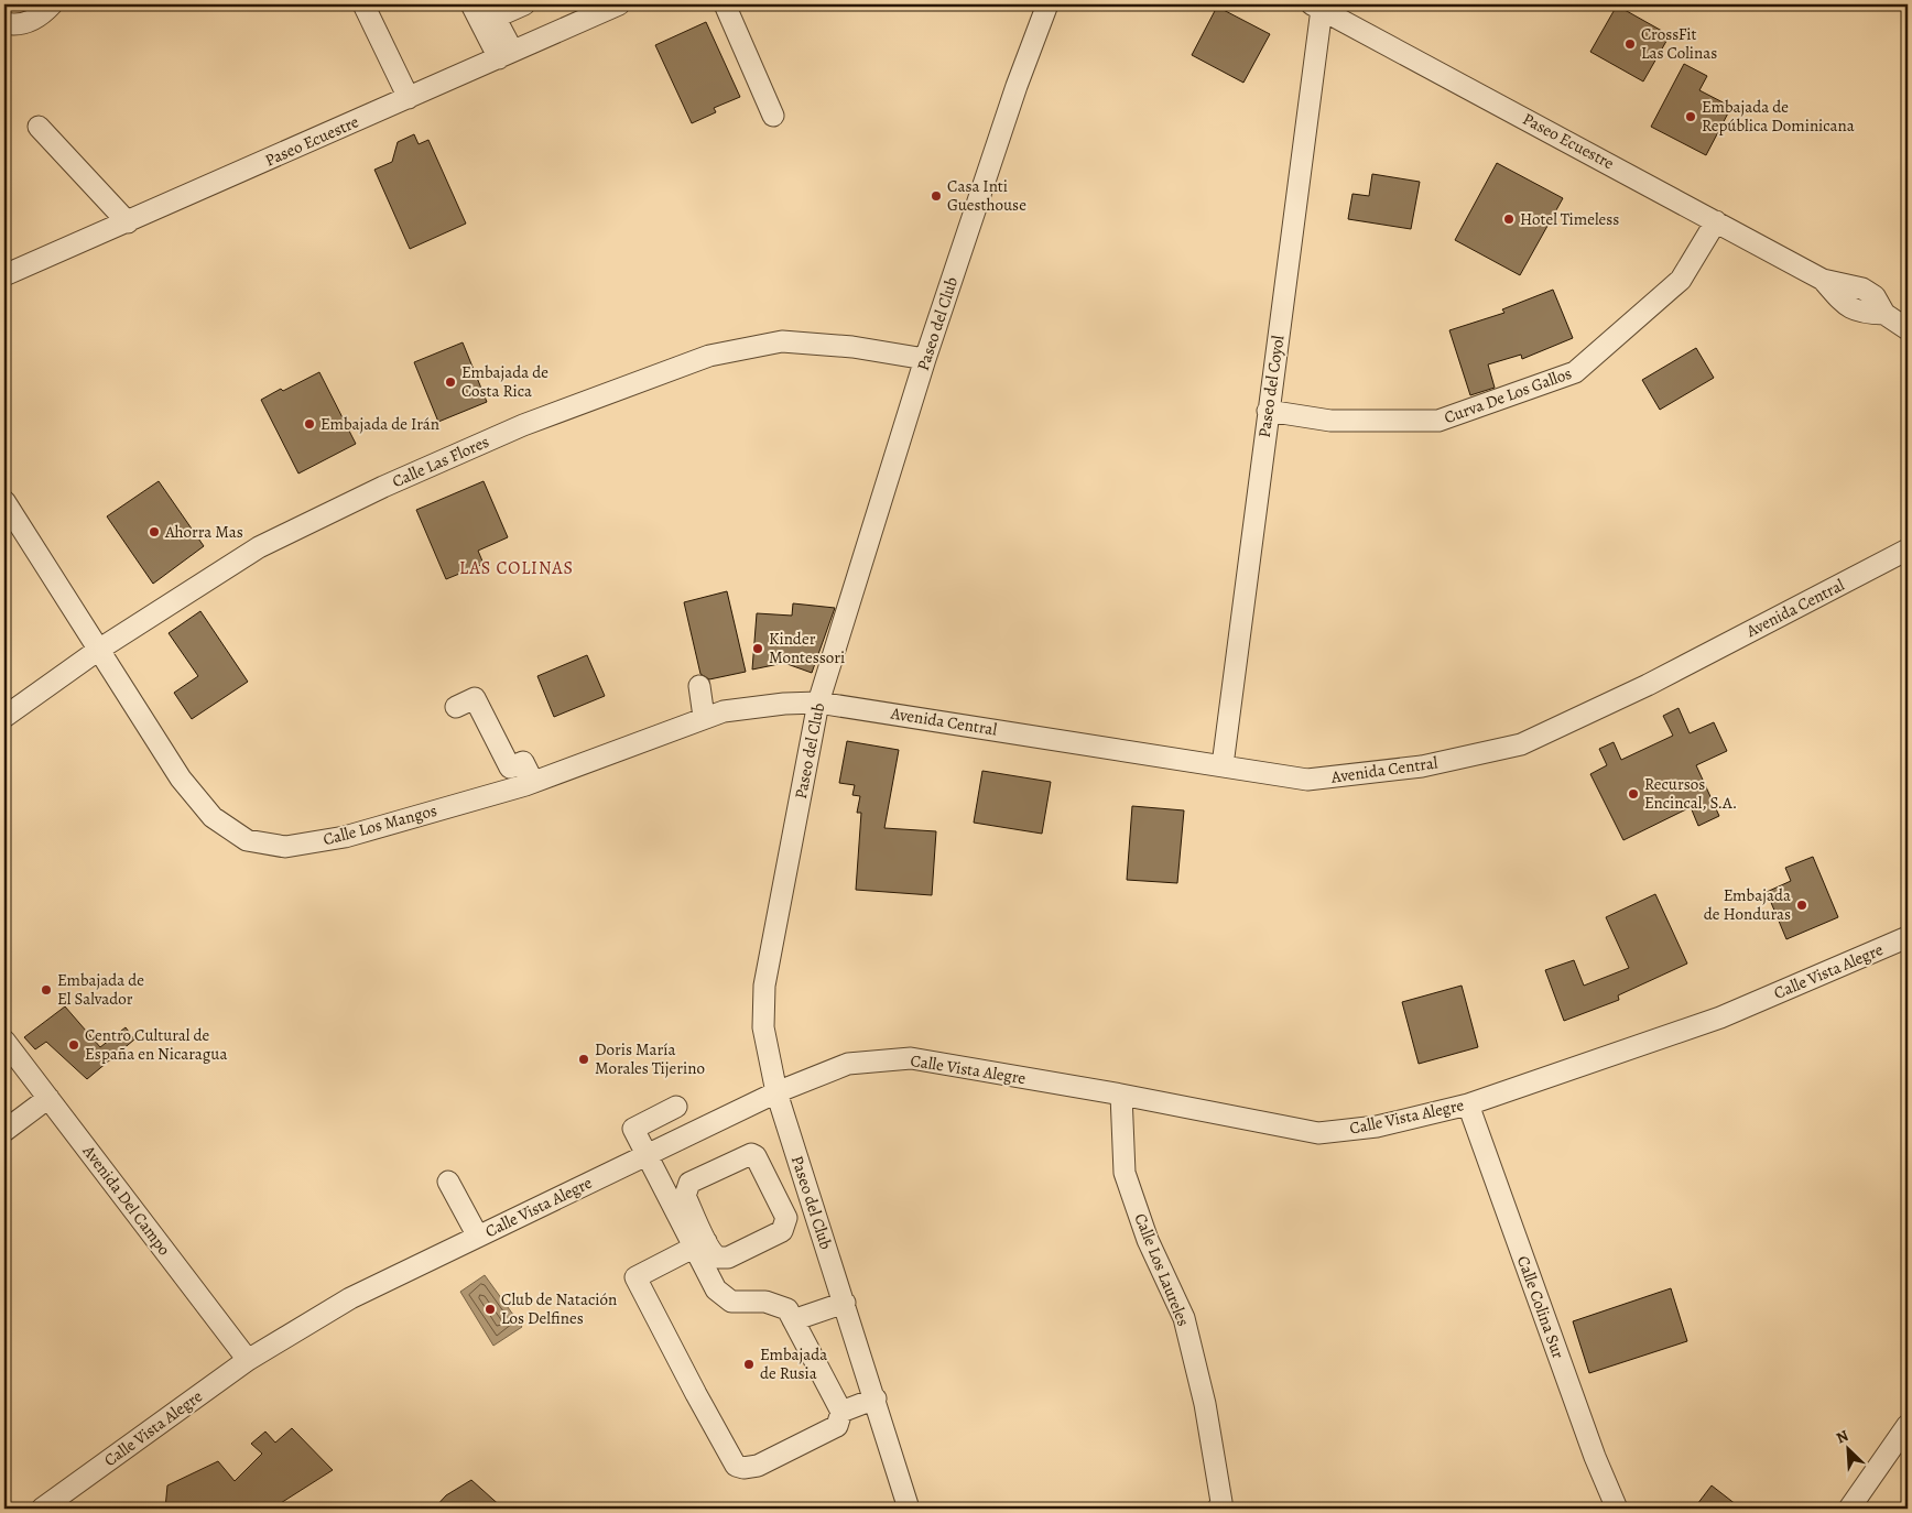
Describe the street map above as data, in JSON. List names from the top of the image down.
{
  "streets": {
    "street": [
      "Paseo Ecuestre",
      "Paseo del Club",
      "Paseo del Coyol",
      "Curva De Los Gallos",
      "Calle Las Flores",
      "Avenida Central",
      "Calle Los Mangos",
      "Calle Vista Alegre",
      "Avenida Del Campo",
      "Calle Los Laureles",
      "Calle Colina Sur"
    ]
  },
  "crossings": [
    ["Paseo Ecuestre", "Paseo del Coyol"],
    ["Paseo Ecuestre", "Curva De Los Gallos"],
    ["Paseo del Club", "Calle Las Flores"],
    ["Paseo del Club", "Avenida Central"],
    ["Paseo del Club", "Calle Los Mangos"],
    ["Paseo del Club", "Calle Vista Alegre"],
    ["Paseo del Coyol", "Curva De Los Gallos"],
    ["Paseo del Coyol", "Avenida Central"],
    ["Calle Las Flores", "Calle Los Mangos"],
    ["Avenida Central", "Calle Los Mangos"],
    ["Calle Vista Alegre", "Avenida Del Campo"],
    ["Calle Vista Alegre", "Calle Los Laureles"],
    ["Calle Vista Alegre", "Calle Colina Sur"]
  ],
  "districts": ["LAS COLINAS"],
  "places": [
    "CrossFit Las Colinas",
    "Embajada de República Dominicana",
    "Casa Inti Guesthouse",
    "Hotel Timeless",
    "Embajada de Costa Rica",
    "Embajada de Irán",
    "Ahorra Mas",
    "Kinder Montessori",
    "Recursos Encincal, S.A.",
    "Embajada de Honduras",
    "Embajada de El Salvador",
    "Centro Cultural de España en Nicaragua",
    "Doris María Morales Tijerino",
    "Club de Natación Los Delfines",
    "Embajada de Rusia"
  ],
  "north": "top left"
}
